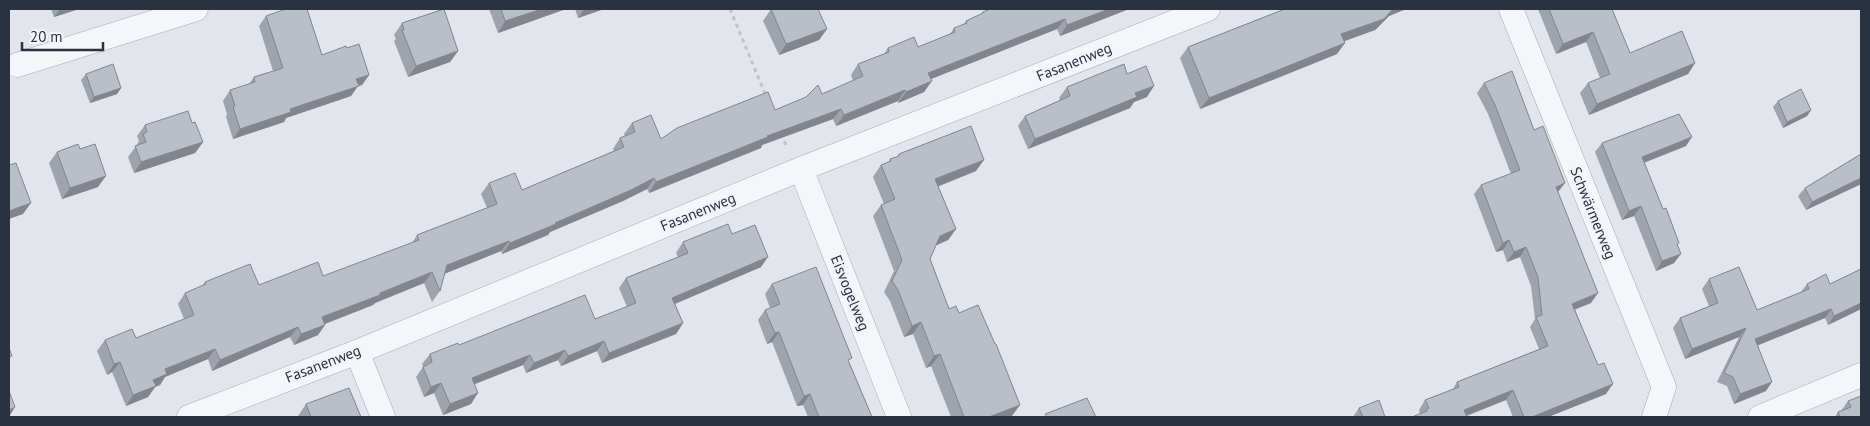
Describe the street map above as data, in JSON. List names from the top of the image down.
{
  "streets": {
    "street": ["Fasanenweg", "Schwärmerweg", "Eisvogelweg"]
  },
  "crossings": [
    ["Fasanenweg", "Eisvogelweg"]
  ],
  "scale_bar": "20 m"
}
